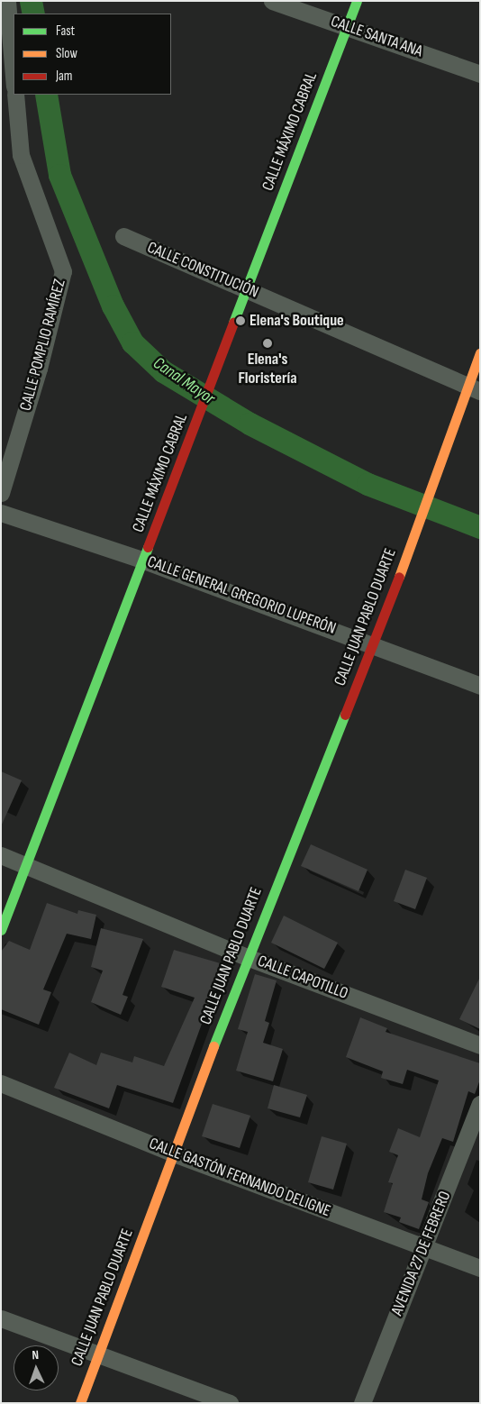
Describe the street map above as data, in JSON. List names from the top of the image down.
{
  "streets": {
    "street": [
      "CALLE SANTA ANA",
      "CALLE MÁXIMO CABRAL",
      "CALLE CONSTITUCIÓN",
      "CALLE POMPLIO RAMÍREZ",
      "CALLE GENERAL GREGORIO LUPERÓN",
      "CALLE JUAN PABLO DUARTE",
      "CALLE CAPOTILLO",
      "CALLE GASTÓN FERNANDO DELIGNE",
      "AVENIDA 27 DE FEBRERO"
    ]
  },
  "crossings": [
    ["CALLE SANTA ANA", "CALLE MÁXIMO CABRAL"],
    ["CALLE MÁXIMO CABRAL", "CALLE CONSTITUCIÓN"],
    ["CALLE MÁXIMO CABRAL", "CALLE GENERAL GREGORIO LUPERÓN"],
    ["CALLE MÁXIMO CABRAL", "CALLE CAPOTILLO"],
    ["CALLE CONSTITUCIÓN", "CALLE JUAN PABLO DUARTE"],
    ["CALLE GENERAL GREGORIO LUPERÓN", "CALLE JUAN PABLO DUARTE"],
    ["CALLE JUAN PABLO DUARTE", "CALLE CAPOTILLO"],
    ["CALLE JUAN PABLO DUARTE", "CALLE GASTÓN FERNANDO DELIGNE"],
    ["CALLE GASTÓN FERNANDO DELIGNE", "AVENIDA 27 DE FEBRERO"]
  ],
  "water": ["Canal Mayor"],
  "places": ["Elena's Boutique", "Elena's Floristería"],
  "legend": ["Fast", "Slow", "Jam"],
  "north": "top"
}
